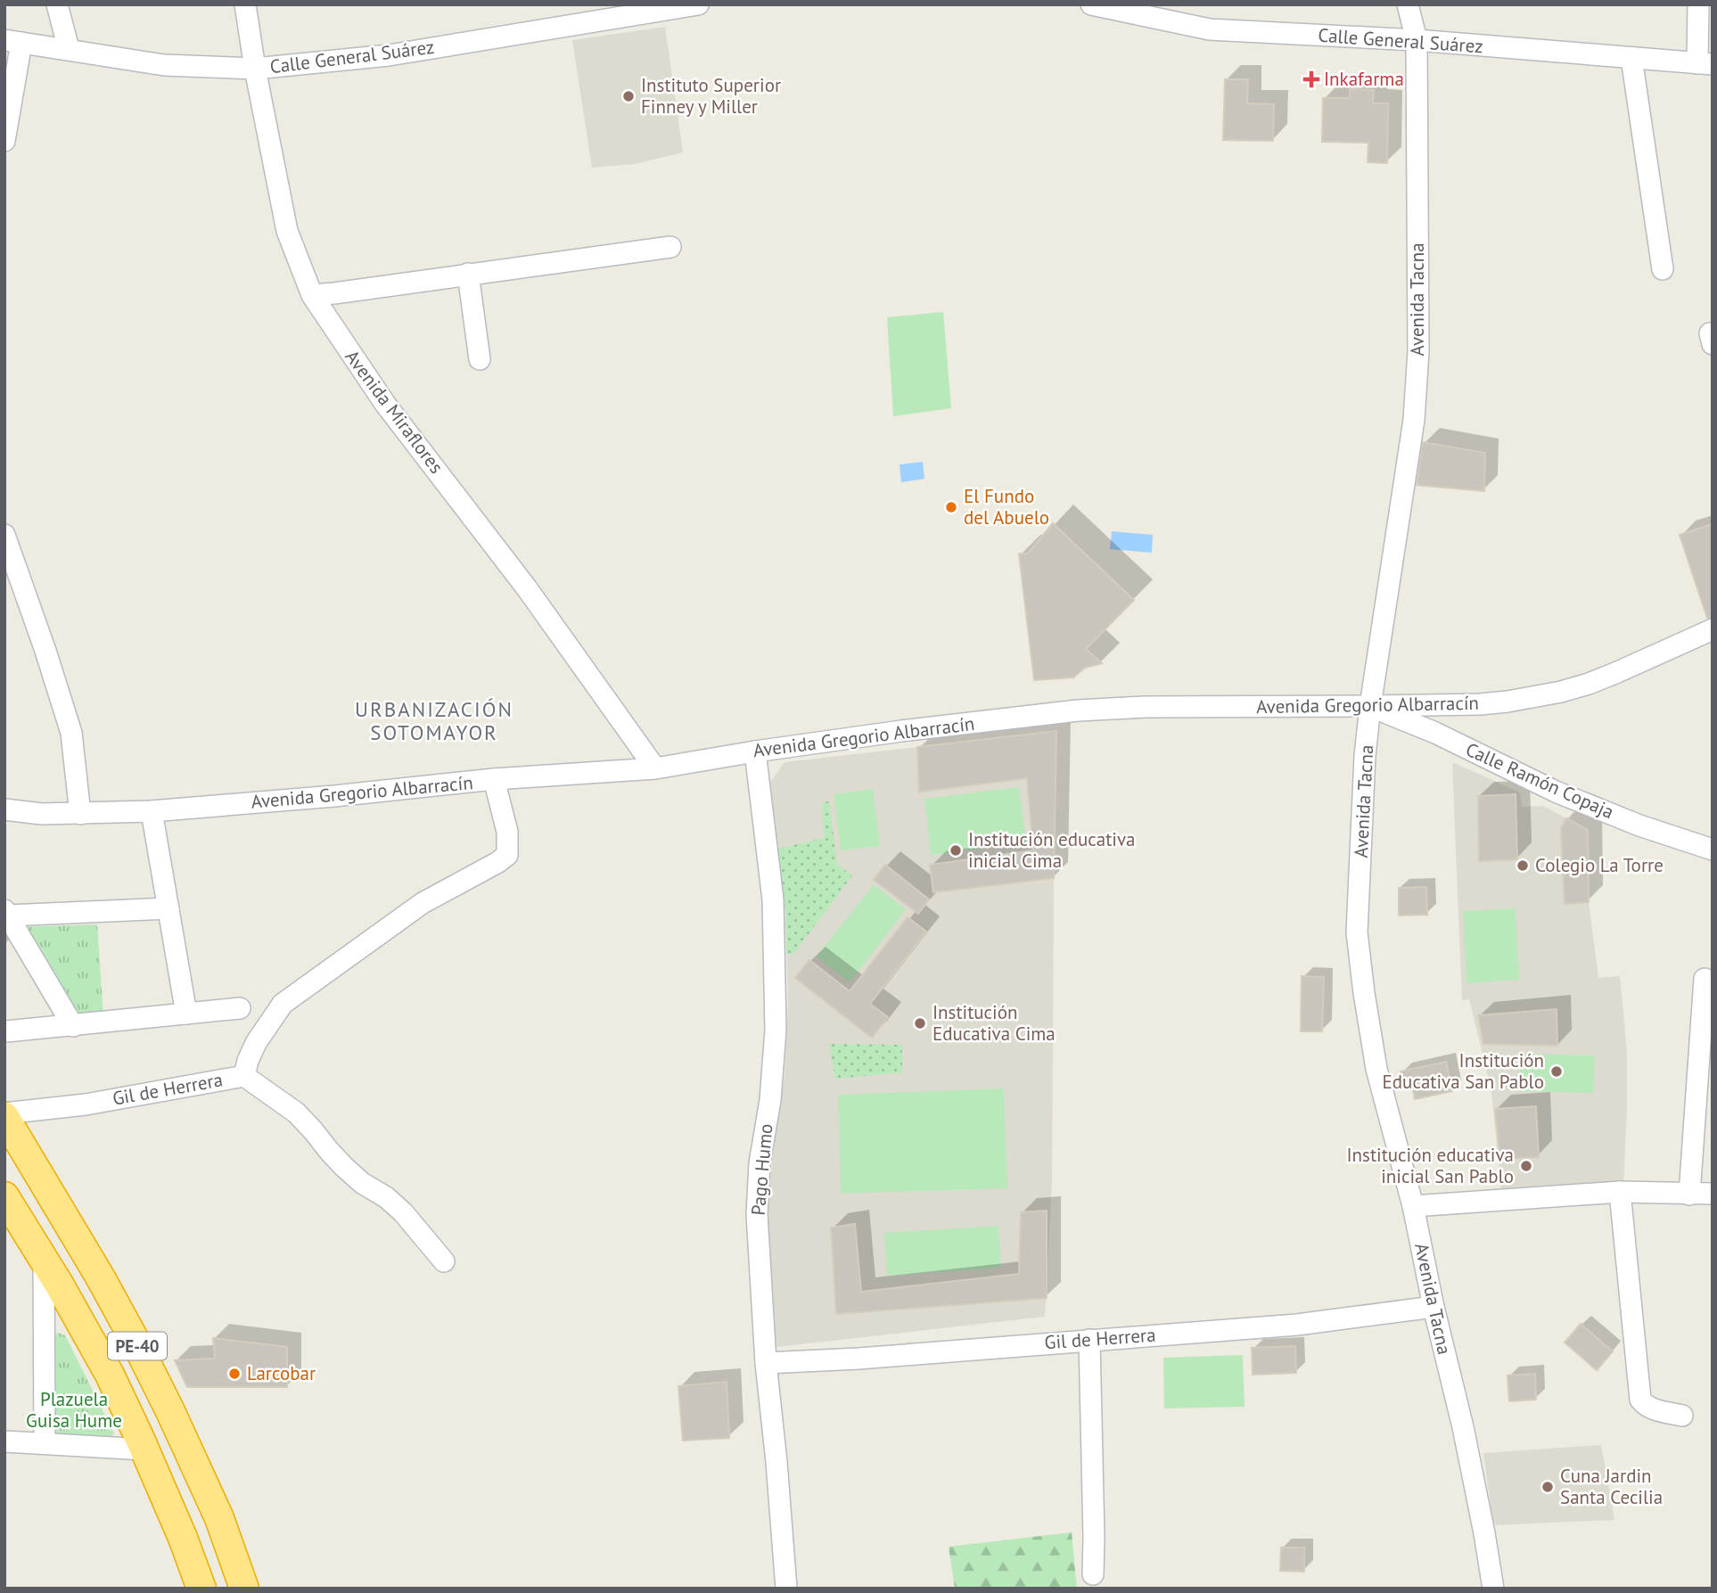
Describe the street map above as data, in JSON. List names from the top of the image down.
{
  "streets": {
    "highway": ["PE-40"],
    "street": [
      "Calle General Suárez",
      "Avenida Tacna",
      "Avenida Miraflores",
      "Avenida Gregorio Albarracín",
      "Calle Ramón Copaja",
      "Gil de Herrera",
      "Pago Humo"
    ]
  },
  "crossings": [
    ["Calle General Suárez", "Avenida Tacna"],
    ["Calle General Suárez", "Avenida Miraflores"],
    ["Avenida Tacna", "Avenida Gregorio Albarracín"],
    ["Avenida Tacna", "Calle Ramón Copaja"],
    ["Avenida Tacna", "Gil de Herrera"],
    ["Avenida Miraflores", "Avenida Gregorio Albarracín"],
    ["Avenida Gregorio Albarracín", "Calle Ramón Copaja"],
    ["Avenida Gregorio Albarracín", "Pago Humo"],
    ["Gil de Herrera", "Pago Humo"],
    ["Gil de Herrera", "PE-40"]
  ],
  "districts": ["URBANIZACIÓN SOTOMAYOR"],
  "parks": ["Plazuela Guisa Hume"],
  "places": {
    "health": ["Inkafarma"],
    "other": [
      "Instituto Superior Finney y Miller",
      "El Fundo del Abuelo",
      "Institución educativa inicial Cima",
      "Colegio La Torre",
      "Institución Educativa Cima",
      "Institución Educativa San Pablo",
      "Institución educativa inicial San Pablo",
      "Larcobar",
      "Cuna Jardin Santa Cecilia"
    ]
  }
}
